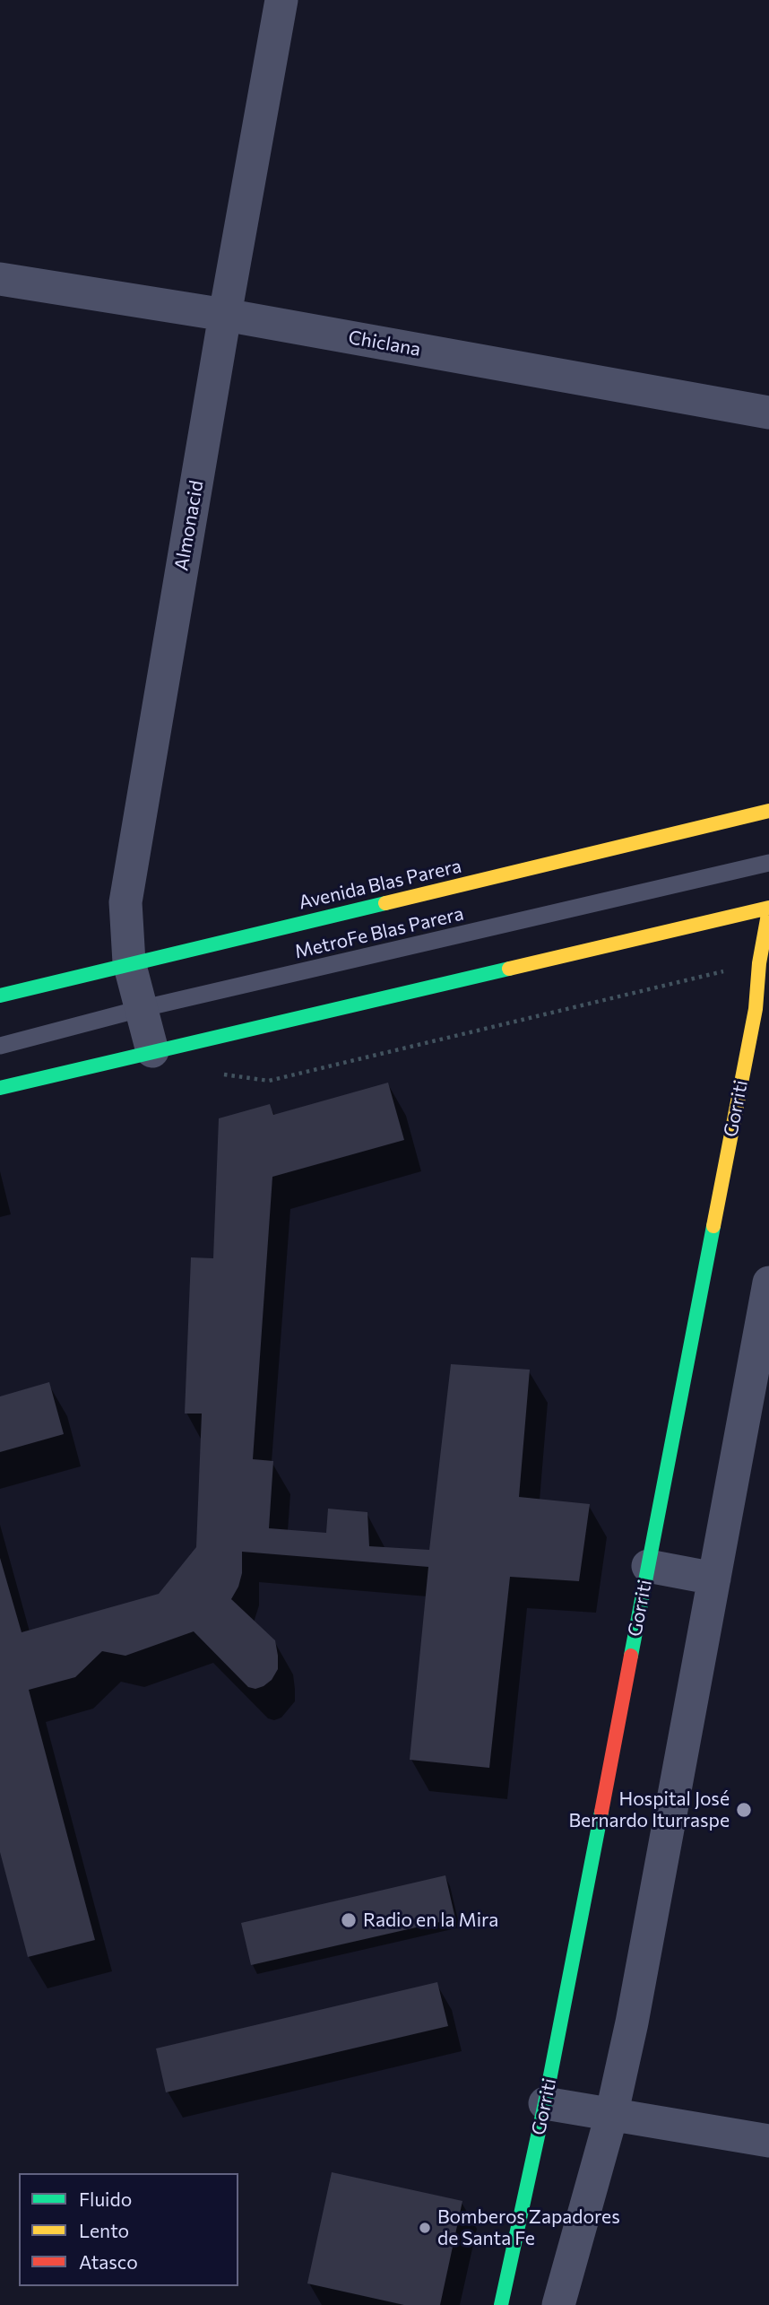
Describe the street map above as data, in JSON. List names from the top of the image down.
{
  "streets": {
    "main road": ["Avenida Blas Parera", "Gorriti"],
    "street": ["Chiclana", "Almonacid"],
    "lane": ["MetroFe Blas Parera"]
  },
  "crossings": [
    ["Chiclana", "Almonacid"],
    ["Almonacid", "Avenida Blas Parera"],
    ["Almonacid", "MetroFe Blas Parera"]
  ],
  "places": ["Hospital José Bernardo Iturraspe", "Radio en la Mira", "Bomberos Zapadores de Santa Fe"],
  "legend": ["Fluido", "Lento", "Atasco"]
}
